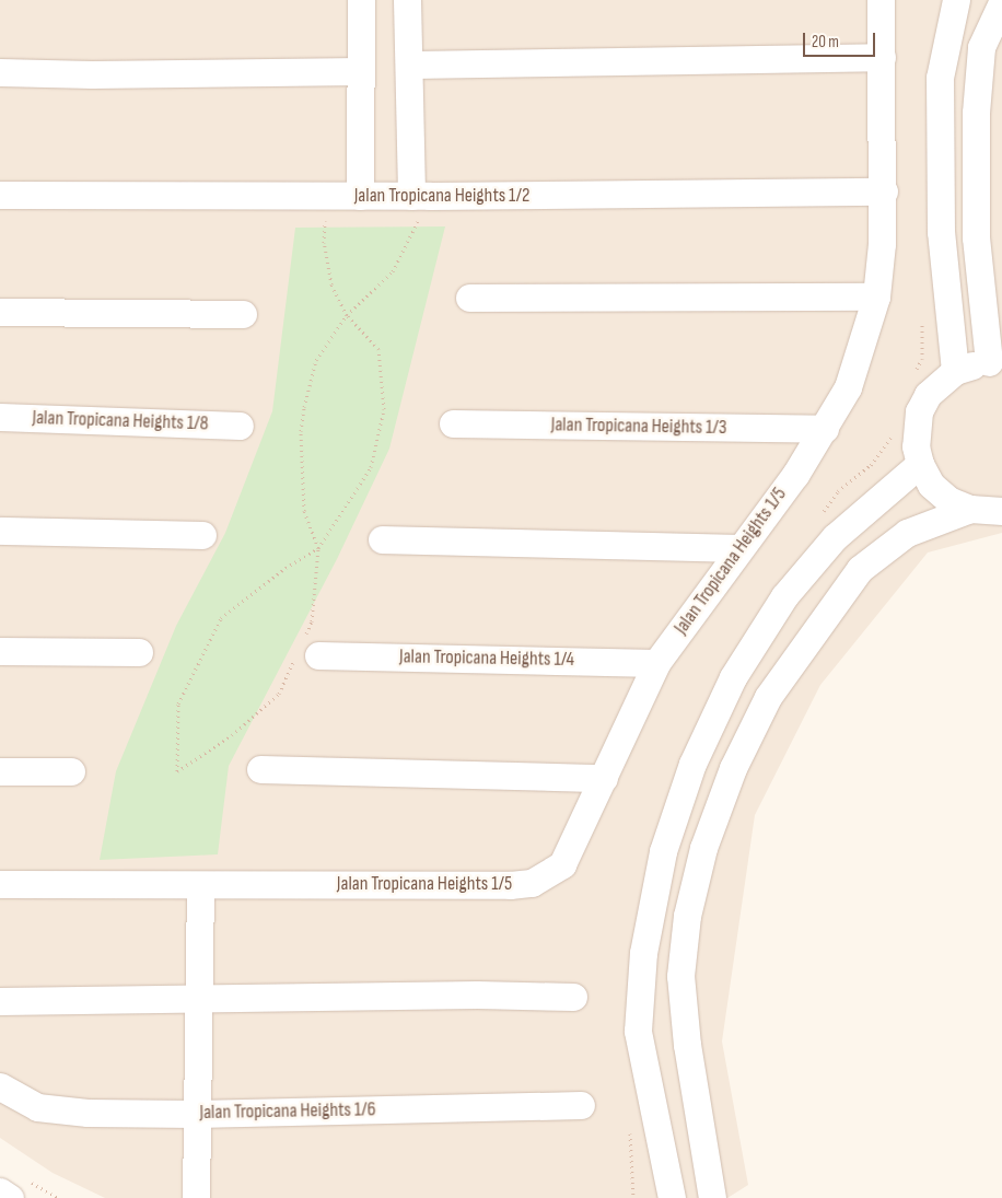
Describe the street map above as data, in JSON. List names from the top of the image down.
{
  "streets": {
    "street": [
      "Jalan Tropicana Heights 1/2",
      "Jalan Tropicana Heights 1/8",
      "Jalan Tropicana Heights 1/3",
      "Jalan Tropicana Heights 1/5",
      "Jalan Tropicana Heights 1/4",
      "Jalan Tropicana Heights 1/6"
    ]
  },
  "crossings": [
    ["Jalan Tropicana Heights 1/2", "Jalan Tropicana Heights 1/5"],
    ["Jalan Tropicana Heights 1/3", "Jalan Tropicana Heights 1/5"],
    ["Jalan Tropicana Heights 1/5", "Jalan Tropicana Heights 1/4"]
  ],
  "scale_bar": "20 m"
}
